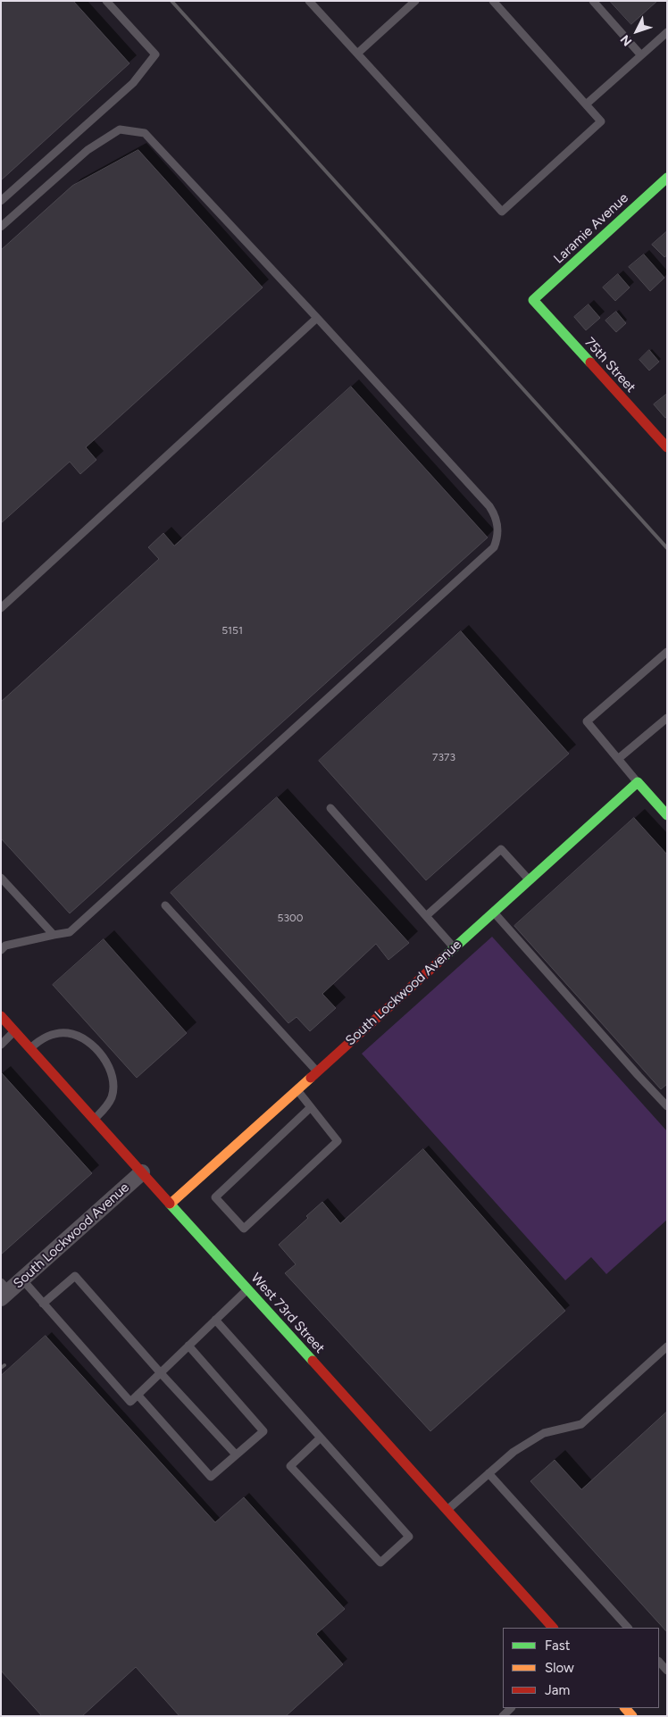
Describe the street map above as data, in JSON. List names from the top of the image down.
{
  "streets": {
    "street": [
      "Laramie Avenue",
      "75th Street",
      "South Lockwood Avenue",
      "West 73rd Street"
    ]
  },
  "crossings": [
    ["Laramie Avenue", "75th Street"],
    ["South Lockwood Avenue", "West 73rd Street"]
  ],
  "house_numbers": ["5151", "7373", "5300"],
  "legend": ["Fast", "Slow", "Jam"],
  "north": "bottom left"
}
